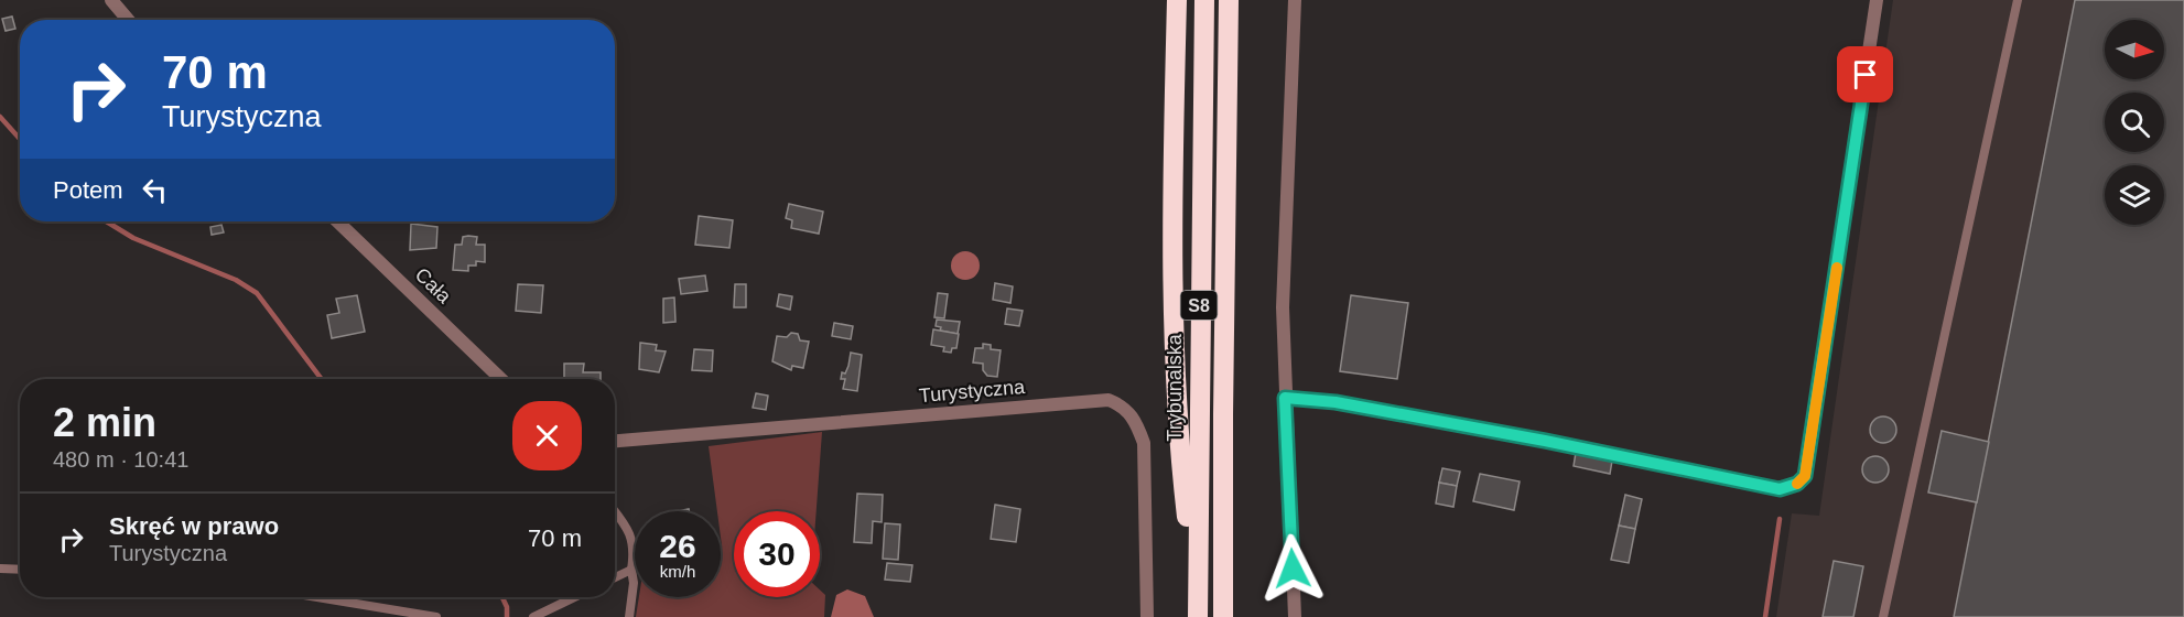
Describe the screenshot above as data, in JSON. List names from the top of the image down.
{
  "streets": {
    "highway": ["S8", "Trybunalska"],
    "street": ["Cała", "Turystyczna"]
  },
  "north": "right",
  "page": {
    "turn": ["70 m", "Turystyczna"],
    "then": "Potem",
    "heading": ["2 min", "480 m · 10:41"],
    "list": [
      {
        "name": "Skręć w prawo",
        "note": "Turystyczna",
        "value": "70 m"
      }
    ],
    "speed": "26 km/h",
    "limit": "30"
  }
}
